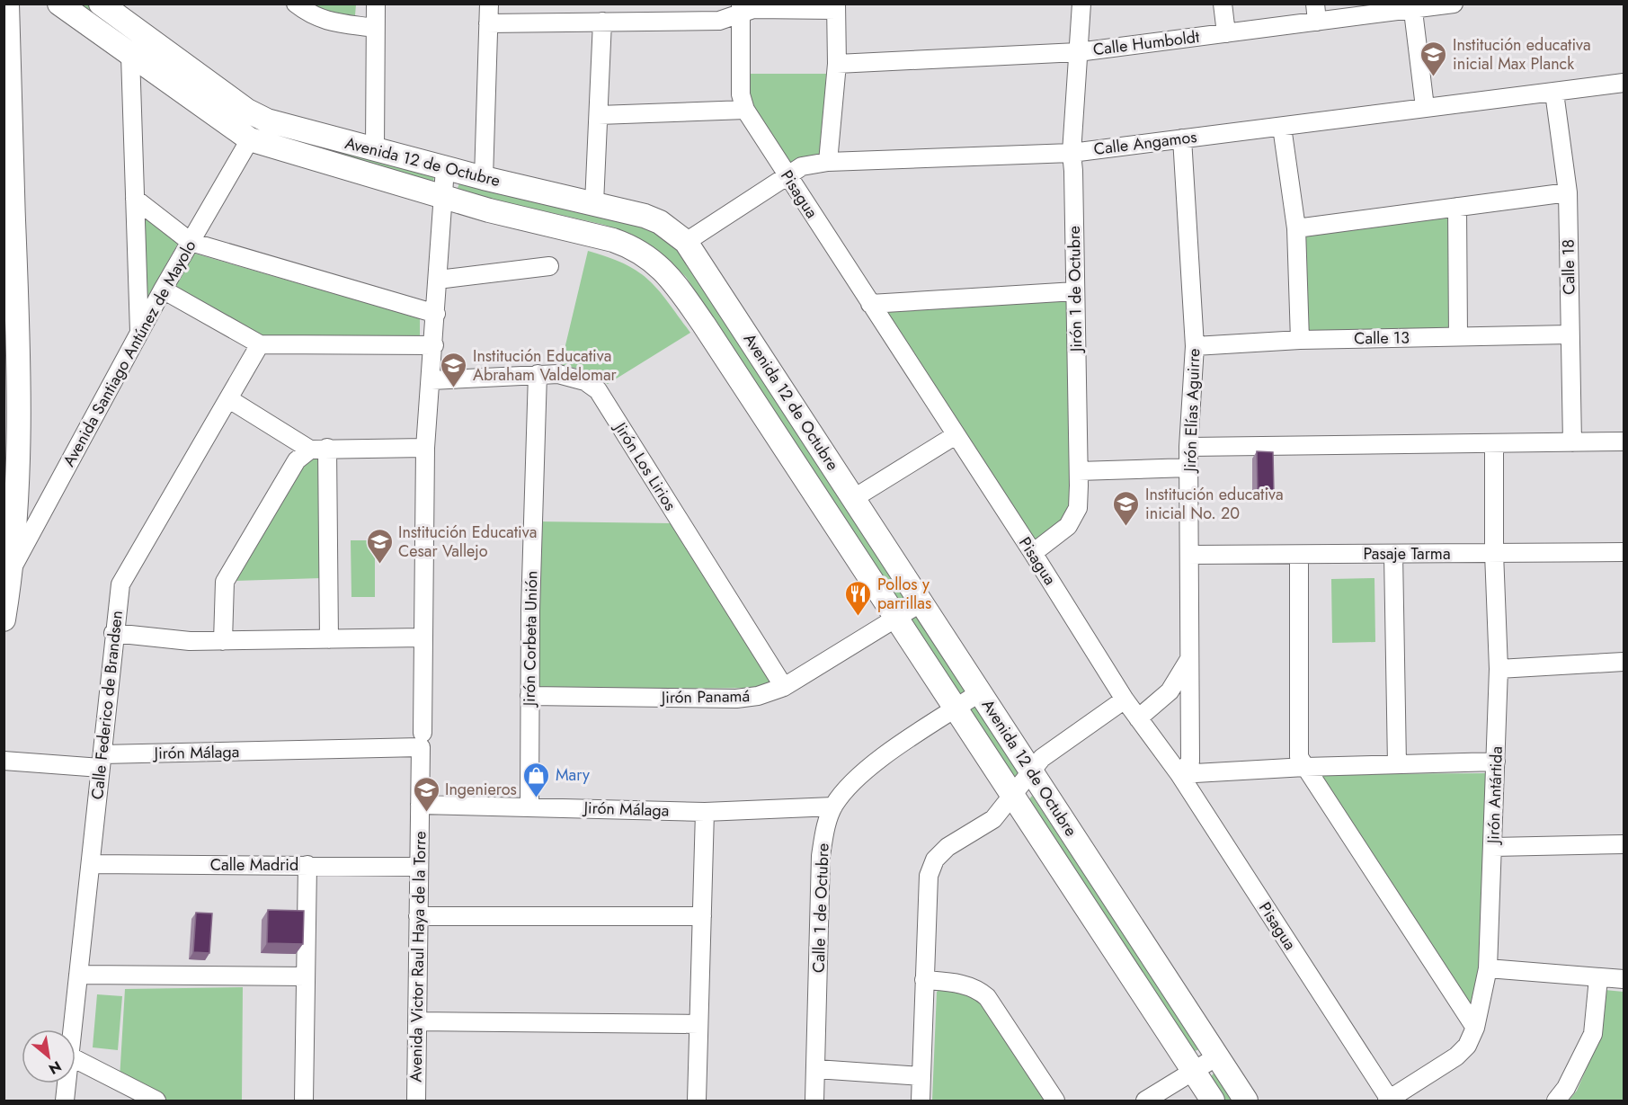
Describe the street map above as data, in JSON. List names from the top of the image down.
{
  "streets": {
    "main road": ["Avenida 12 de Octubre", "Avenida Santiago Antúnez de Mayolo"],
    "street": [
      "Calle Humboldt",
      "Calle Angamos",
      "Pisagua",
      "Calle 18",
      "Jirón 1 de Octubre",
      "Calle 13",
      "Jirón Elías Aguirre",
      "Jirón Los Lirios",
      "Pasaje Tarma",
      "Jirón Corbeta Unión",
      "Jirón Panamá",
      "Calle Federico de Brandsen",
      "Jirón Málaga",
      "Jirón Antártida",
      "Calle Madrid",
      "Calle 1 de Octubre",
      "Avenida Victor Raul Haya de la Torre"
    ]
  },
  "crossings": [
    ["Calle Humboldt", "Jirón 1 de Octubre"],
    ["Calle Angamos", "Avenida 12 de Octubre"],
    ["Calle Angamos", "Pisagua"],
    ["Calle Angamos", "Calle 18"],
    ["Calle Angamos", "Jirón 1 de Octubre"],
    ["Calle Angamos", "Jirón Elías Aguirre"],
    ["Avenida 12 de Octubre", "Avenida Santiago Antúnez de Mayolo"],
    ["Avenida 12 de Octubre", "Jirón Panamá"],
    ["Avenida 12 de Octubre", "Calle 1 de Octubre"],
    ["Avenida 12 de Octubre", "Avenida Victor Raul Haya de la Torre"],
    ["Pisagua", "Jirón 1 de Octubre"],
    ["Pisagua", "Jirón Elías Aguirre"],
    ["Pisagua", "Jirón Antártida"],
    ["Calle 18", "Calle 13"],
    ["Calle 13", "Jirón Elías Aguirre"],
    ["Jirón Elías Aguirre", "Pasaje Tarma"],
    ["Jirón Los Lirios", "Jirón Corbeta Unión"],
    ["Jirón Los Lirios", "Jirón Panamá"],
    ["Jirón Los Lirios", "Avenida Victor Raul Haya de la Torre"],
    ["Pasaje Tarma", "Jirón Antártida"],
    ["Jirón Corbeta Unión", "Jirón Panamá"],
    ["Jirón Corbeta Unión", "Jirón Málaga"],
    ["Calle Federico de Brandsen", "Jirón Málaga"],
    ["Calle Federico de Brandsen", "Calle Madrid"],
    ["Jirón Málaga", "Calle 1 de Octubre"],
    ["Jirón Málaga", "Avenida Victor Raul Haya de la Torre"],
    ["Calle Madrid", "Avenida Victor Raul Haya de la Torre"]
  ],
  "places": {
    "school or university": [
      "Institución educativa inicial Max Planck",
      "Institución Educativa Abraham Valdelomar",
      "Institución educativa inicial No. 20",
      "Institución Educativa Cesar Vallejo",
      "Ingenieros"
    ],
    "restaurant": ["Pollos y parrillas"],
    "shop": ["Mary"]
  },
  "north": "bottom right"
}
